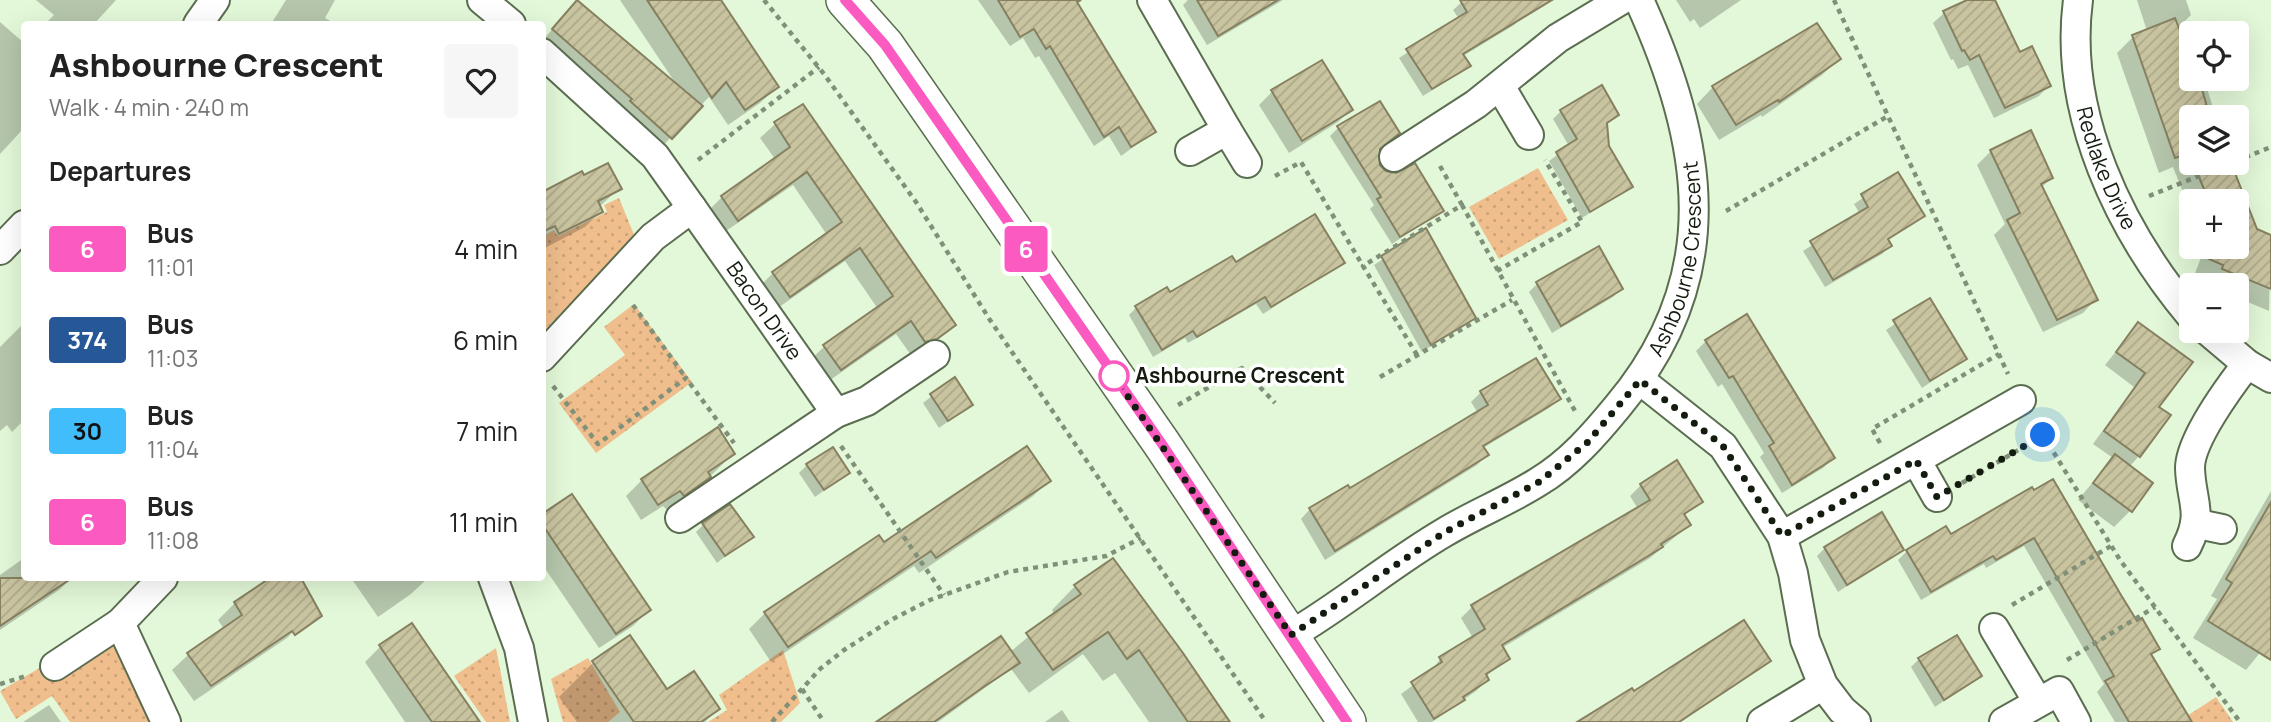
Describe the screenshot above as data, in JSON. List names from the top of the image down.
{
  "streets": {
    "street": ["Redlake Drive", "Ashbourne Crescent", "Bacon Drive"]
  },
  "places": ["Ashbourne Crescent"],
  "lines": ["bus line 6"],
  "page": {
    "on_map": "6",
    "map_buttons": ["+", "−"],
    "heading": [
      ["Ashbourne Crescent", "Walk · 4 min · 240 m"],
      "Departures"
    ],
    "list": [
      {
        "mark": "6",
        "name": "Bus",
        "note": "11:01",
        "value": "4 min"
      },
      {
        "mark": "374",
        "name": "Bus",
        "note": "11:03",
        "value": "6 min"
      },
      {
        "mark": "30",
        "name": "Bus",
        "note": "11:04",
        "value": "7 min"
      },
      {
        "mark": "6",
        "name": "Bus",
        "note": "11:08",
        "value": "11 min"
      }
    ]
  }
}
